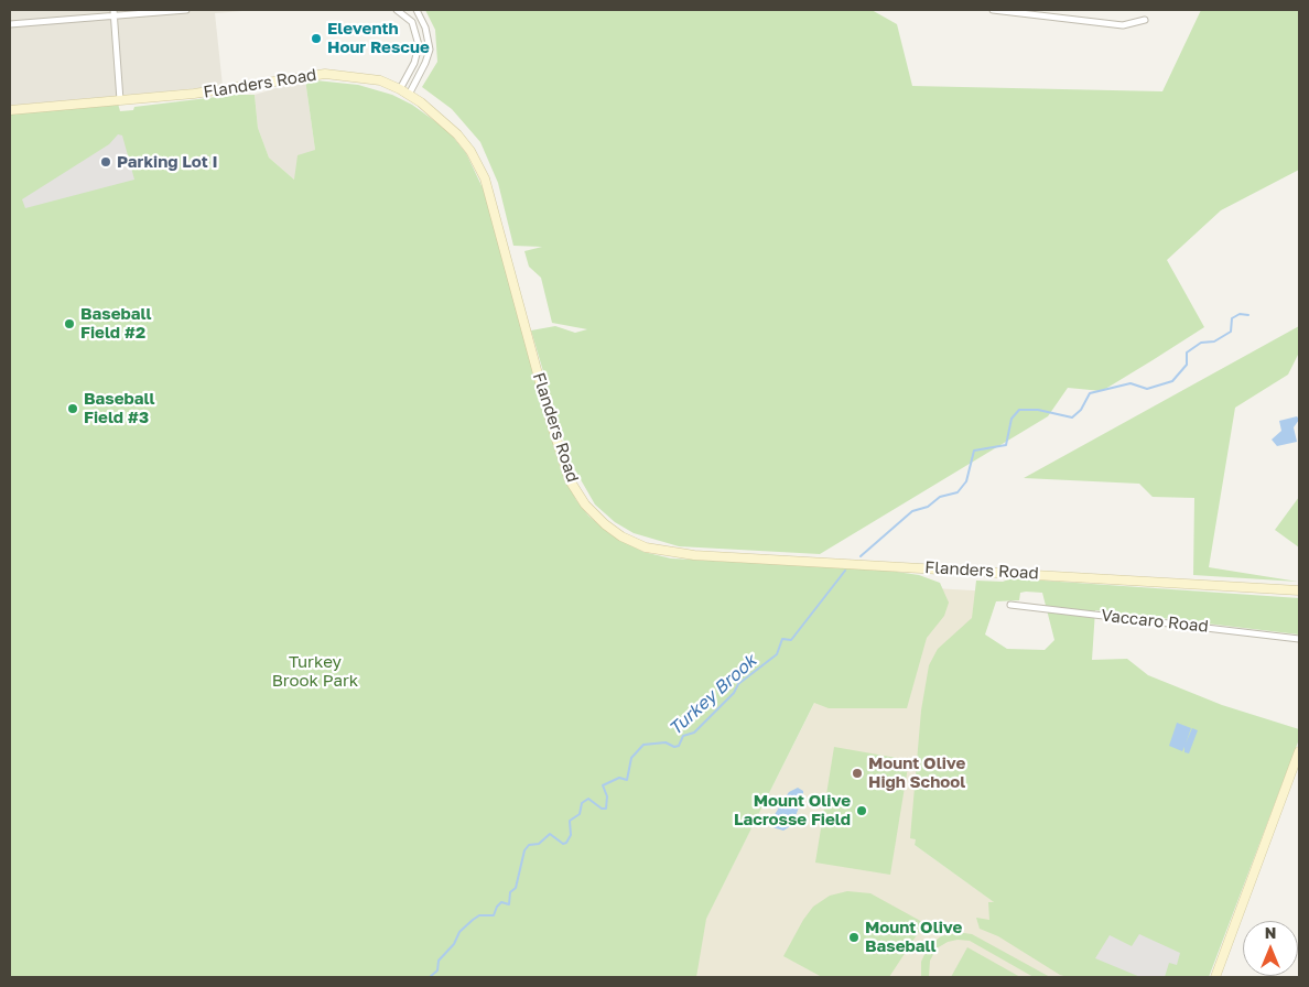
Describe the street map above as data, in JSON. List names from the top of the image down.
{
  "streets": {
    "main road": ["Flanders Road"],
    "street": ["Vaccaro Road"]
  },
  "water": ["Turkey Brook"],
  "parks": ["Turkey Brook Park"],
  "places": [
    "Eleventh Hour Rescue",
    "Parking Lot I",
    "Baseball Field #2",
    "Baseball Field #3",
    "Mount Olive High School",
    "Mount Olive Lacrosse Field",
    "Mount Olive Baseball"
  ],
  "north": "top"
}
